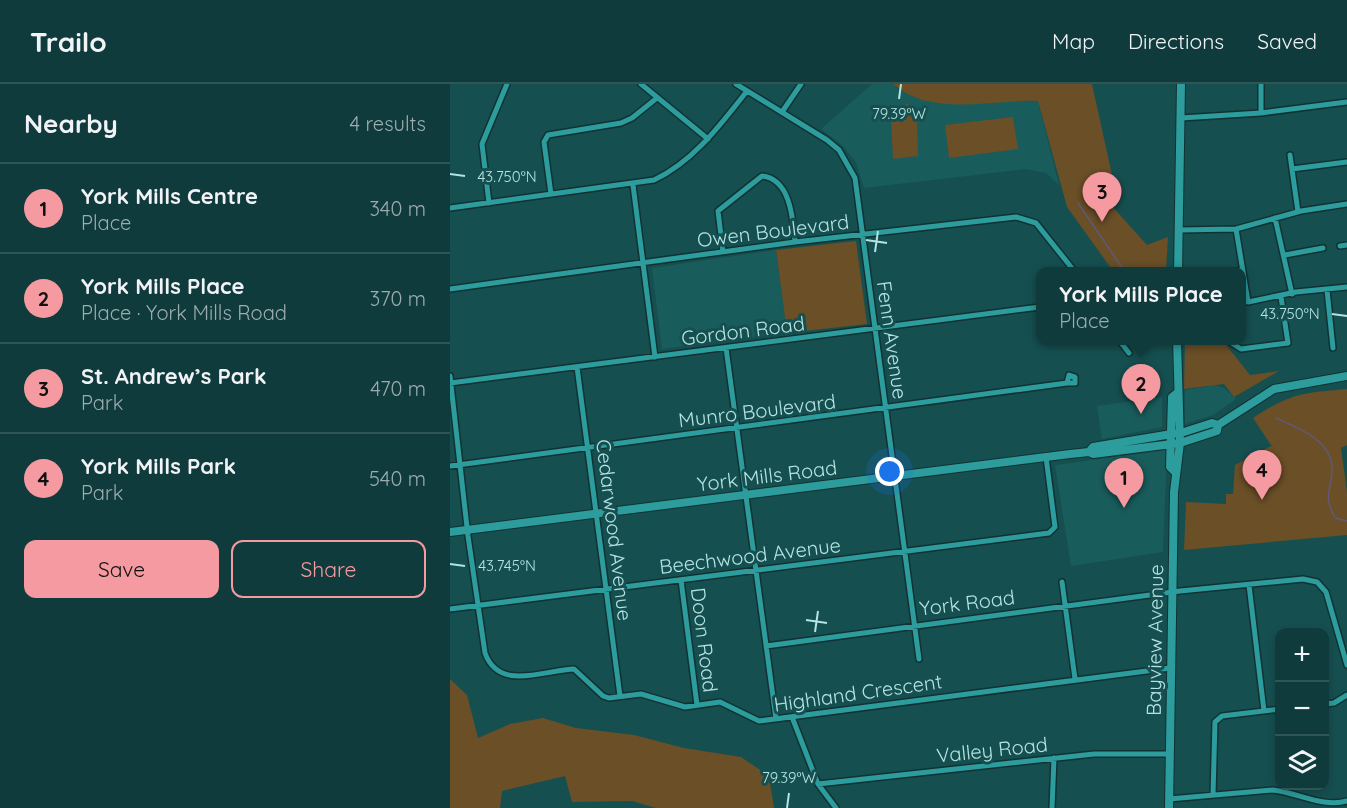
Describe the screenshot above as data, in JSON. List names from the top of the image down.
{
  "streets": {
    "main road": ["York Mills Road", "Bayview Avenue"],
    "street": [
      "Owen Boulevard",
      "Gordon Road",
      "Fenn Avenue",
      "Munro Boulevard",
      "Cedarwood Avenue",
      "Beechwood Avenue",
      "York Road",
      "Doon Road",
      "Highland Crescent",
      "Valley Road"
    ]
  },
  "crossings": [
    ["Owen Boulevard", "Fenn Avenue"],
    ["Gordon Road", "Fenn Avenue"],
    ["Gordon Road", "Cedarwood Avenue"],
    ["Gordon Road", "Highland Crescent"],
    ["Fenn Avenue", "Munro Boulevard"],
    ["Fenn Avenue", "York Mills Road"],
    ["Fenn Avenue", "Beechwood Avenue"],
    ["Fenn Avenue", "York Road"],
    ["Munro Boulevard", "Cedarwood Avenue"],
    ["Munro Boulevard", "Highland Crescent"],
    ["York Mills Road", "Cedarwood Avenue"],
    ["York Mills Road", "Beechwood Avenue"],
    ["York Mills Road", "Bayview Avenue"],
    ["York Mills Road", "Highland Crescent"],
    ["Cedarwood Avenue", "Beechwood Avenue"],
    ["Cedarwood Avenue", "Highland Crescent"],
    ["Beechwood Avenue", "Doon Road"],
    ["Beechwood Avenue", "Highland Crescent"],
    ["York Road", "Bayview Avenue"],
    ["Doon Road", "Highland Crescent"],
    ["Bayview Avenue", "Highland Crescent"],
    ["Bayview Avenue", "Valley Road"]
  ],
  "page": {
    "header": "Trailo",
    "nav": ["Map", "Directions", "Saved"],
    "heading": ["Nearby", "4 results"],
    "list": [
      {
        "mark": "1",
        "name": "York Mills Centre",
        "note": "Place",
        "value": "340 m"
      },
      {
        "mark": "2",
        "name": "York Mills Place",
        "note": "Place · York Mills Road",
        "value": "370 m"
      },
      {
        "mark": "3",
        "name": "St. Andrew’s Park",
        "note": "Park",
        "value": "470 m"
      },
      {
        "mark": "4",
        "name": "York Mills Park",
        "note": "Park",
        "value": "540 m"
      }
    ],
    "pins": [
      "3",
      "2",
      "4",
      "1"
    ],
    "popup": ["York Mills Place", "Place"],
    "buttons": ["Save", "Share"],
    "map_buttons": ["+", "−"]
  },
  "coordinates": ["79.39°W", "43.750°N", "43.745°N"]
}
